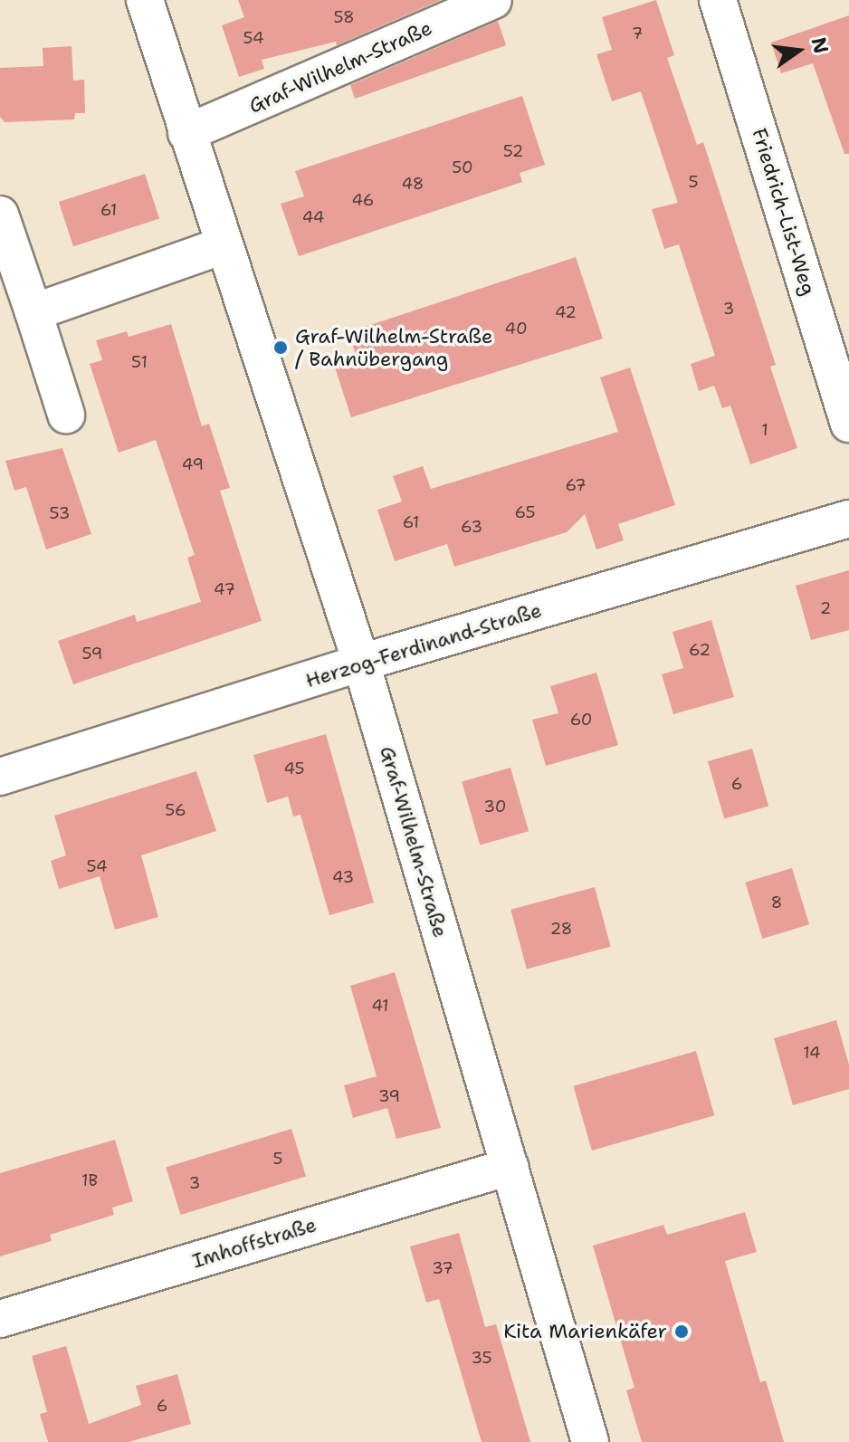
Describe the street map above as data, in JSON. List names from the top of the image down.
{
  "streets": {
    "street": [
      "Graf-Wilhelm-Straße",
      "Friedrich-List-Weg",
      "Herzog-Ferdinand-Straße",
      "Imhoffstraße"
    ]
  },
  "crossings": [
    ["Graf-Wilhelm-Straße", "Herzog-Ferdinand-Straße"],
    ["Graf-Wilhelm-Straße", "Imhoffstraße"]
  ],
  "places": ["Graf-Wilhelm-Straße / Bahnübergang", "Kita Marienkäfer"],
  "house_numbers": [
    "58",
    "7",
    "54",
    "52",
    "50",
    "5",
    "48",
    "46",
    "61",
    "44",
    "3",
    "42",
    "40",
    "51",
    "1",
    "49",
    "67",
    "65",
    "53",
    "61",
    "63",
    "47",
    "2",
    "62",
    "59",
    "60",
    "45",
    "6",
    "30",
    "56",
    "54",
    "43",
    "8",
    "28",
    "41",
    "14",
    "39",
    "5",
    "1B",
    "3",
    "37",
    "35",
    "6"
  ],
  "north": "right"
}
